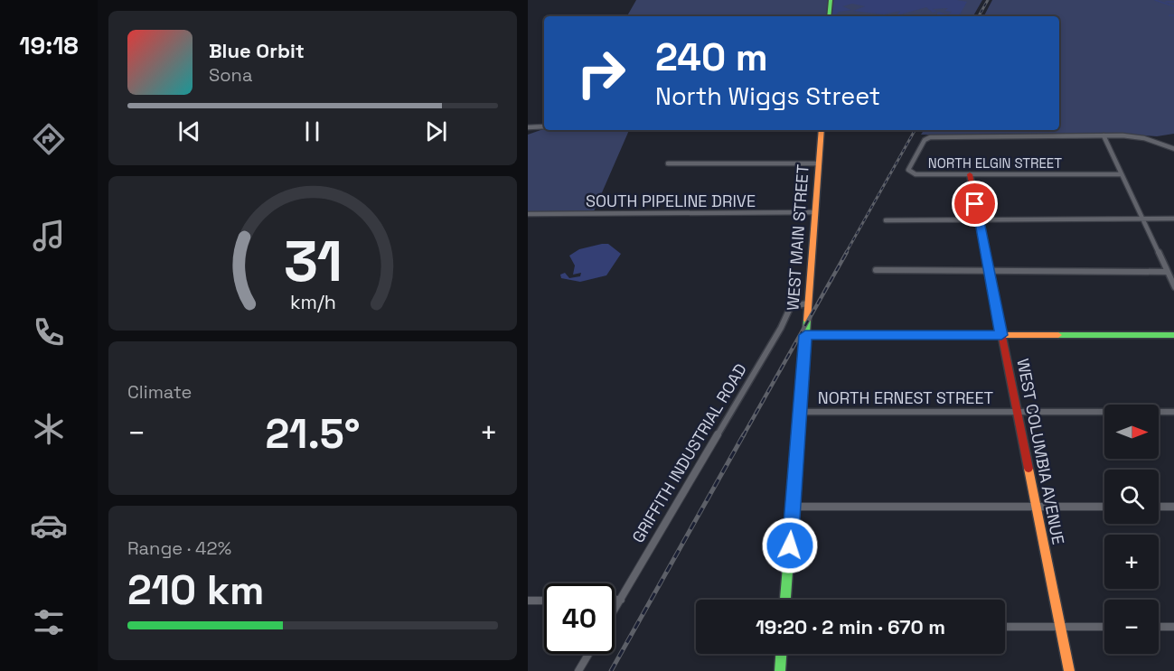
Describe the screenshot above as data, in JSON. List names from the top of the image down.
{
  "streets": {
    "street": [
      "NORTH ELGIN STREET",
      "SOUTH PIPELINE DRIVE",
      "WEST MAIN STREET",
      "NORTH ERNEST STREET",
      "WEST COLUMBIA AVENUE",
      "GRIFFITH INDUSTRIAL ROAD"
    ]
  },
  "crossings": [
    ["NORTH ELGIN STREET", "WEST COLUMBIA AVENUE"],
    ["SOUTH PIPELINE DRIVE", "WEST MAIN STREET"],
    ["WEST MAIN STREET", "NORTH ERNEST STREET"],
    ["WEST MAIN STREET", "GRIFFITH INDUSTRIAL ROAD"],
    ["NORTH ERNEST STREET", "WEST COLUMBIA AVENUE"]
  ],
  "north": "right",
  "page": {
    "tabs": "19:18",
    "turn": ["240 m", "North Wiggs Street"],
    "song": ["Blue Orbit", "Sona"],
    "tile": [
      "Climate",
      ["Range · 42%", "210 km"]
    ],
    "map_buttons": ["+", "−"],
    "heat": ["−", "21.5°", "+"],
    "limit": "40",
    "trip": "19:20 · 2 min · 670 m",
    "gauge": ["31", "km/h"]
  }
}
